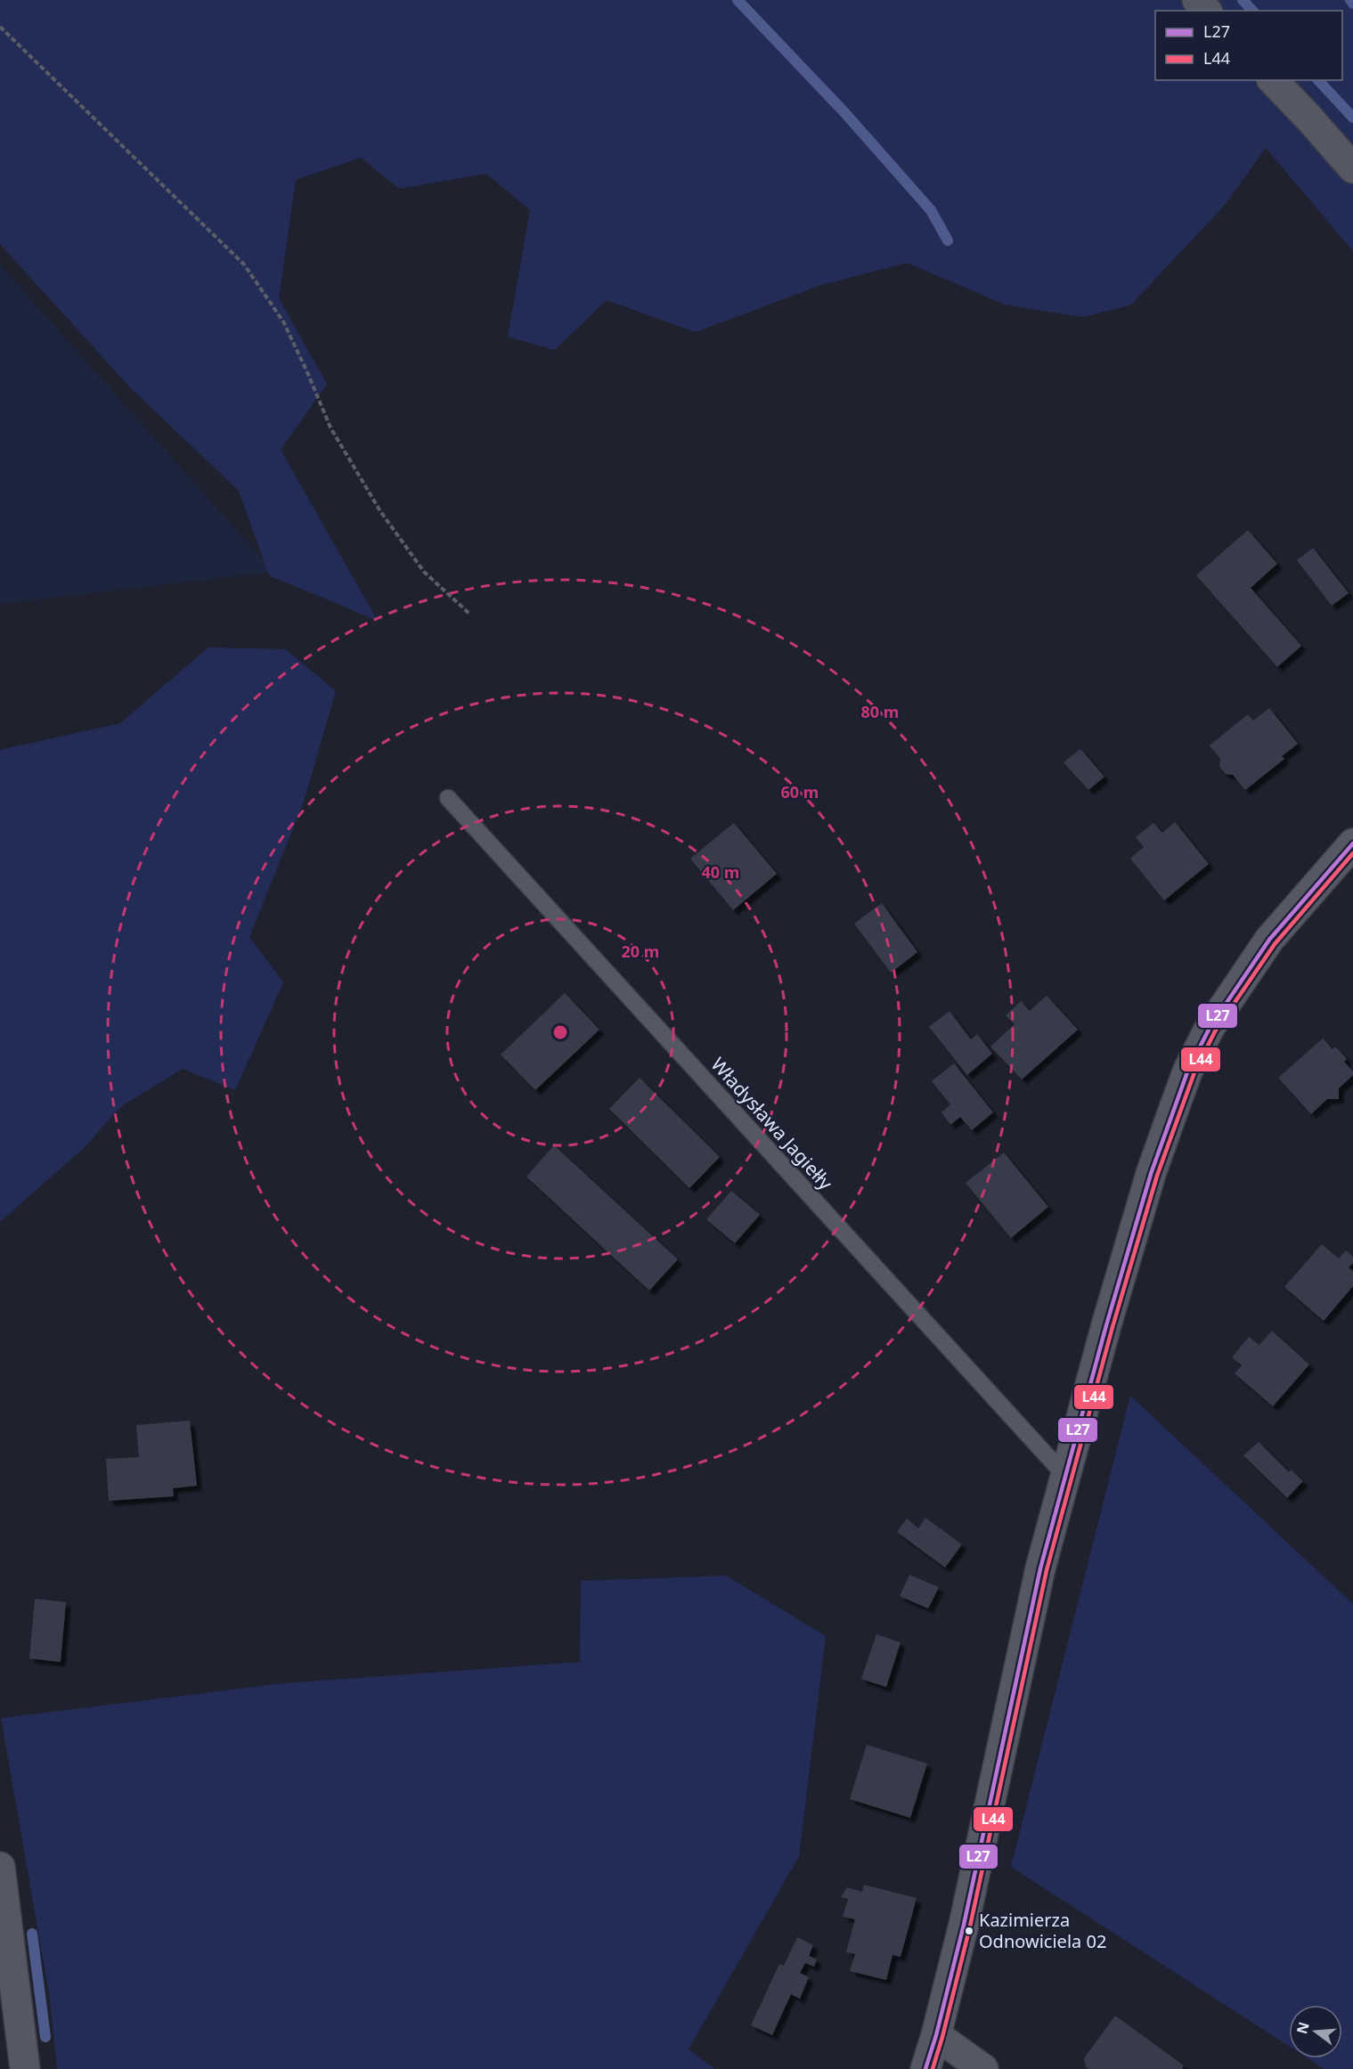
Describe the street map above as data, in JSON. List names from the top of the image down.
{
  "streets": {
    "lane": ["Władysława Jagiełły"]
  },
  "places": ["Kazimierza Odnowiciela 02"],
  "lines": ["transit line L27", "transit line L44"],
  "legend": ["L27", "L44"],
  "north": "left",
  "rings": [
    "80 m",
    "60 m",
    "40 m",
    "20 m"
  ]
}
